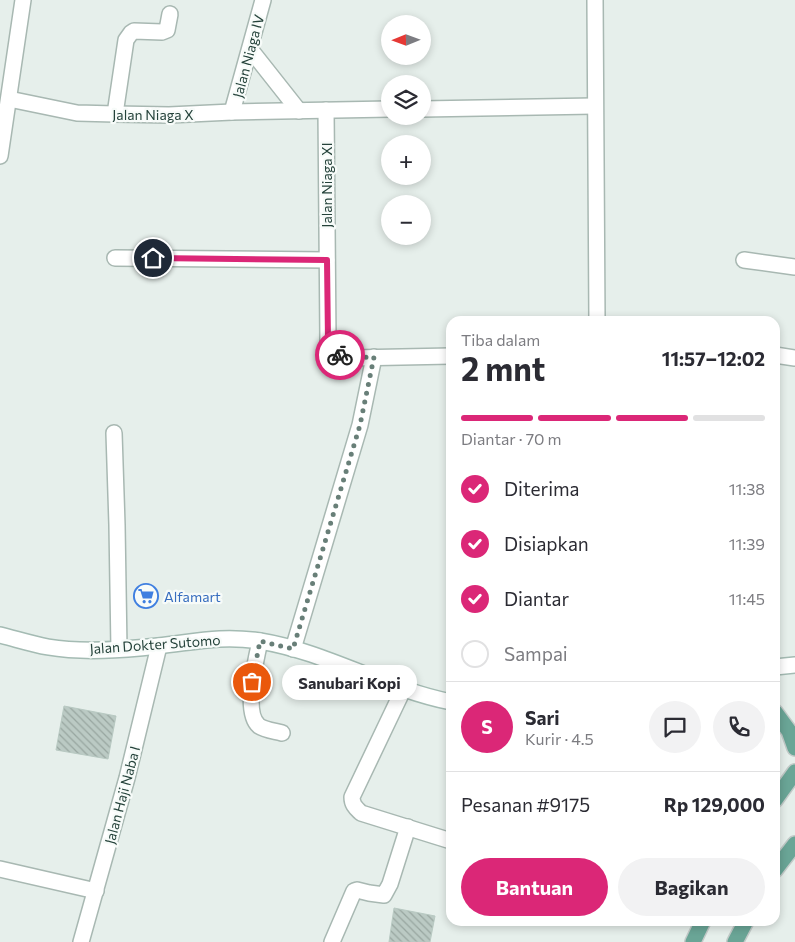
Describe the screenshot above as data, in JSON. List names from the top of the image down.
{
  "streets": {
    "street": [
      "Jalan Niaga IV",
      "Jalan Niaga X",
      "Jalan Niaga XI",
      "Jalan Dokter Sutomo",
      "Jalan Haji Naba I"
    ]
  },
  "crossings": [
    ["Jalan Niaga IV", "Jalan Niaga X"],
    ["Jalan Niaga X", "Jalan Niaga XI"],
    ["Jalan Dokter Sutomo", "Jalan Haji Naba I"]
  ],
  "places": {
    "supermarket": ["Alfamart"],
    "other": ["Sanubari Kopi"]
  },
  "north": "left",
  "page": {
    "map_buttons": ["+", "−"],
    "heading": ["2 mnt", "Tiba dalam", "11:57–12:02"],
    "panel": [
      "Sari",
      "Kurir · 4.5",
      "Pesanan #9175",
      "Rp 129,000"
    ],
    "bar": "Diantar · 70 m",
    "list": [
      ["Diterima", "11:38"],
      ["Disiapkan", "11:39"],
      ["Diantar", "11:45"],
      "Sampai"
    ],
    "bubble": "Sanubari Kopi",
    "round": "S",
    "buttons": ["Bantuan", "Bagikan"]
  }
}
